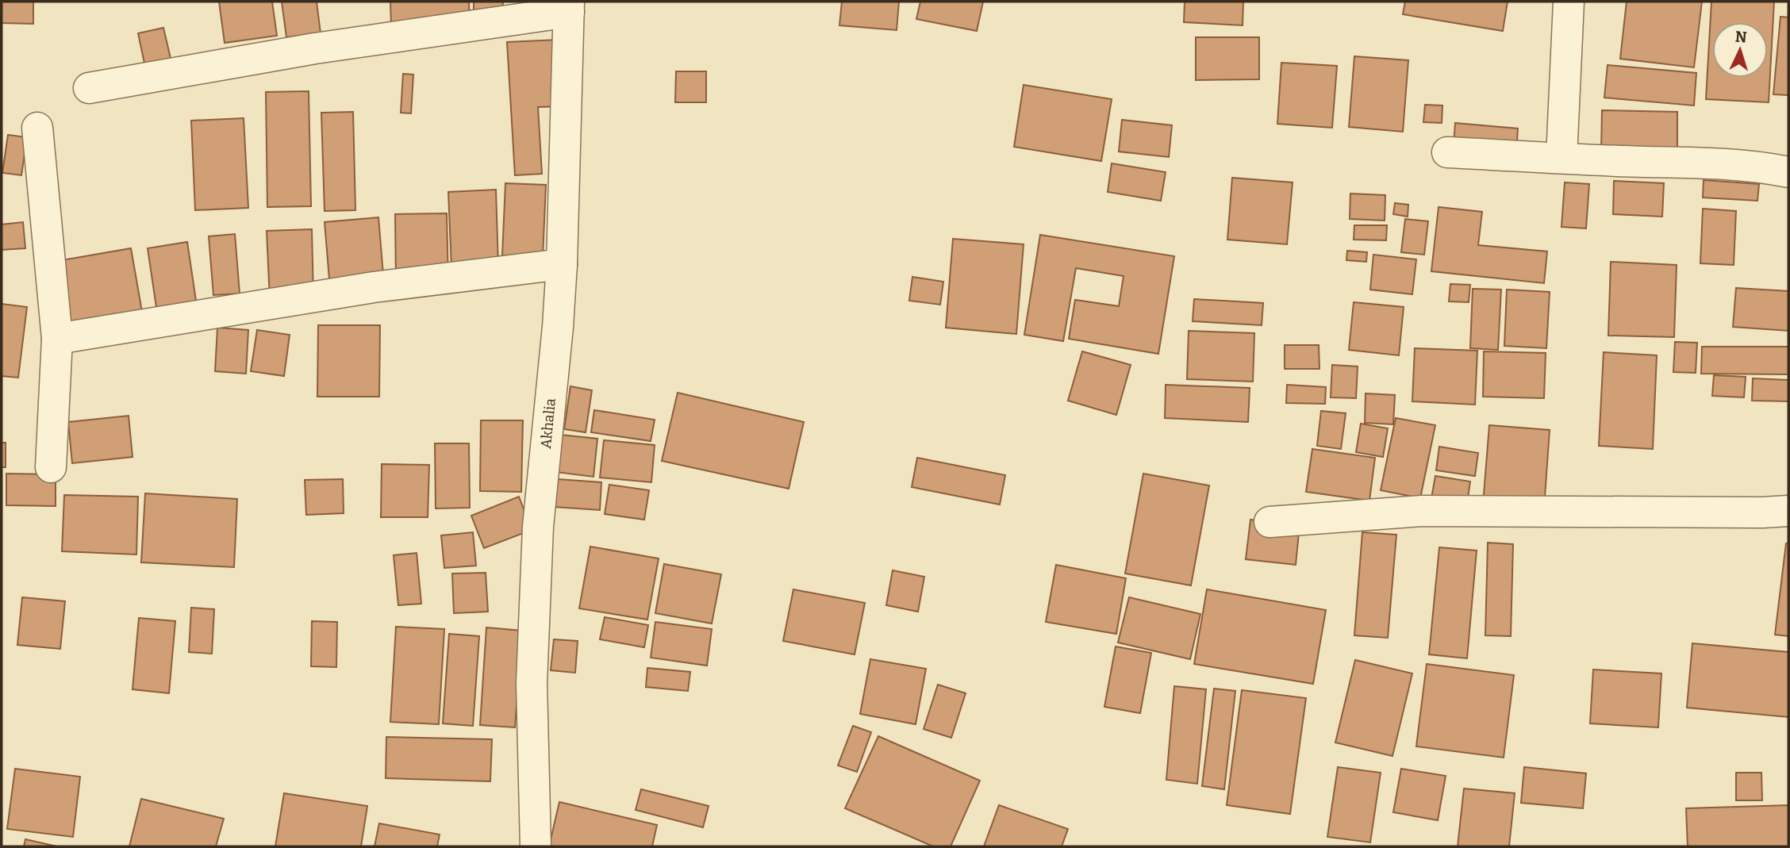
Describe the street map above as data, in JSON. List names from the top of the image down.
{
  "streets": {
    "street": ["Akhalia"]
  },
  "north": "top"
}
